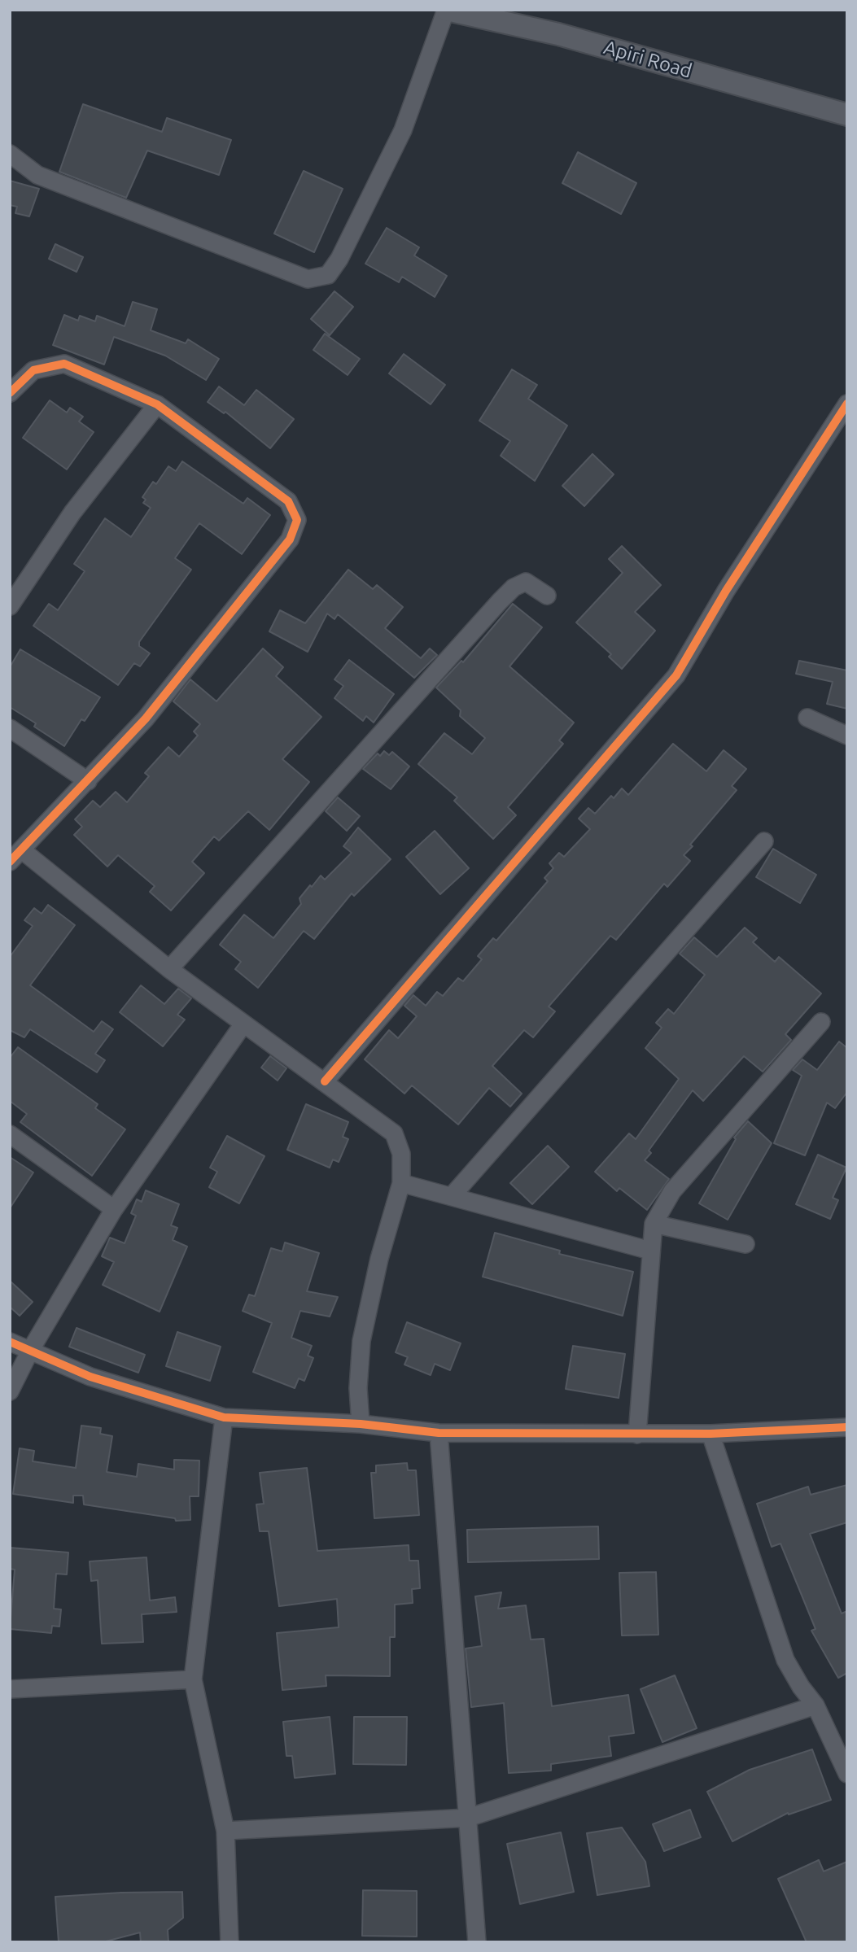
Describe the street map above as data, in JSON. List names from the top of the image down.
{
  "streets": {
    "street": ["Apiri Road"]
  }
}
